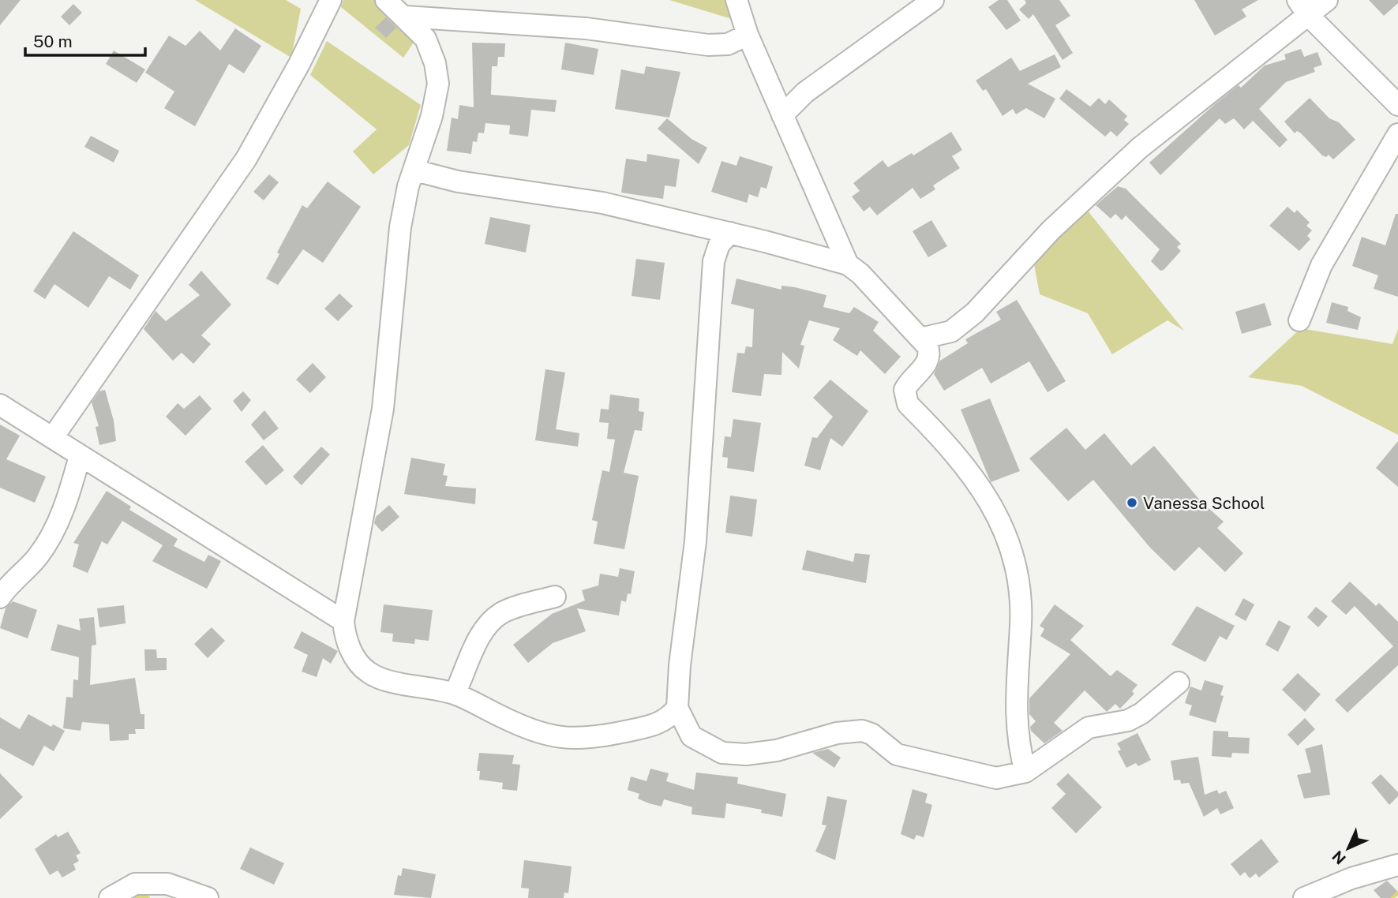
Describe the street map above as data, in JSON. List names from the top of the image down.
{
  "places": ["Vanessa School"],
  "scale_bar": "50 m",
  "north": "bottom left"
}
